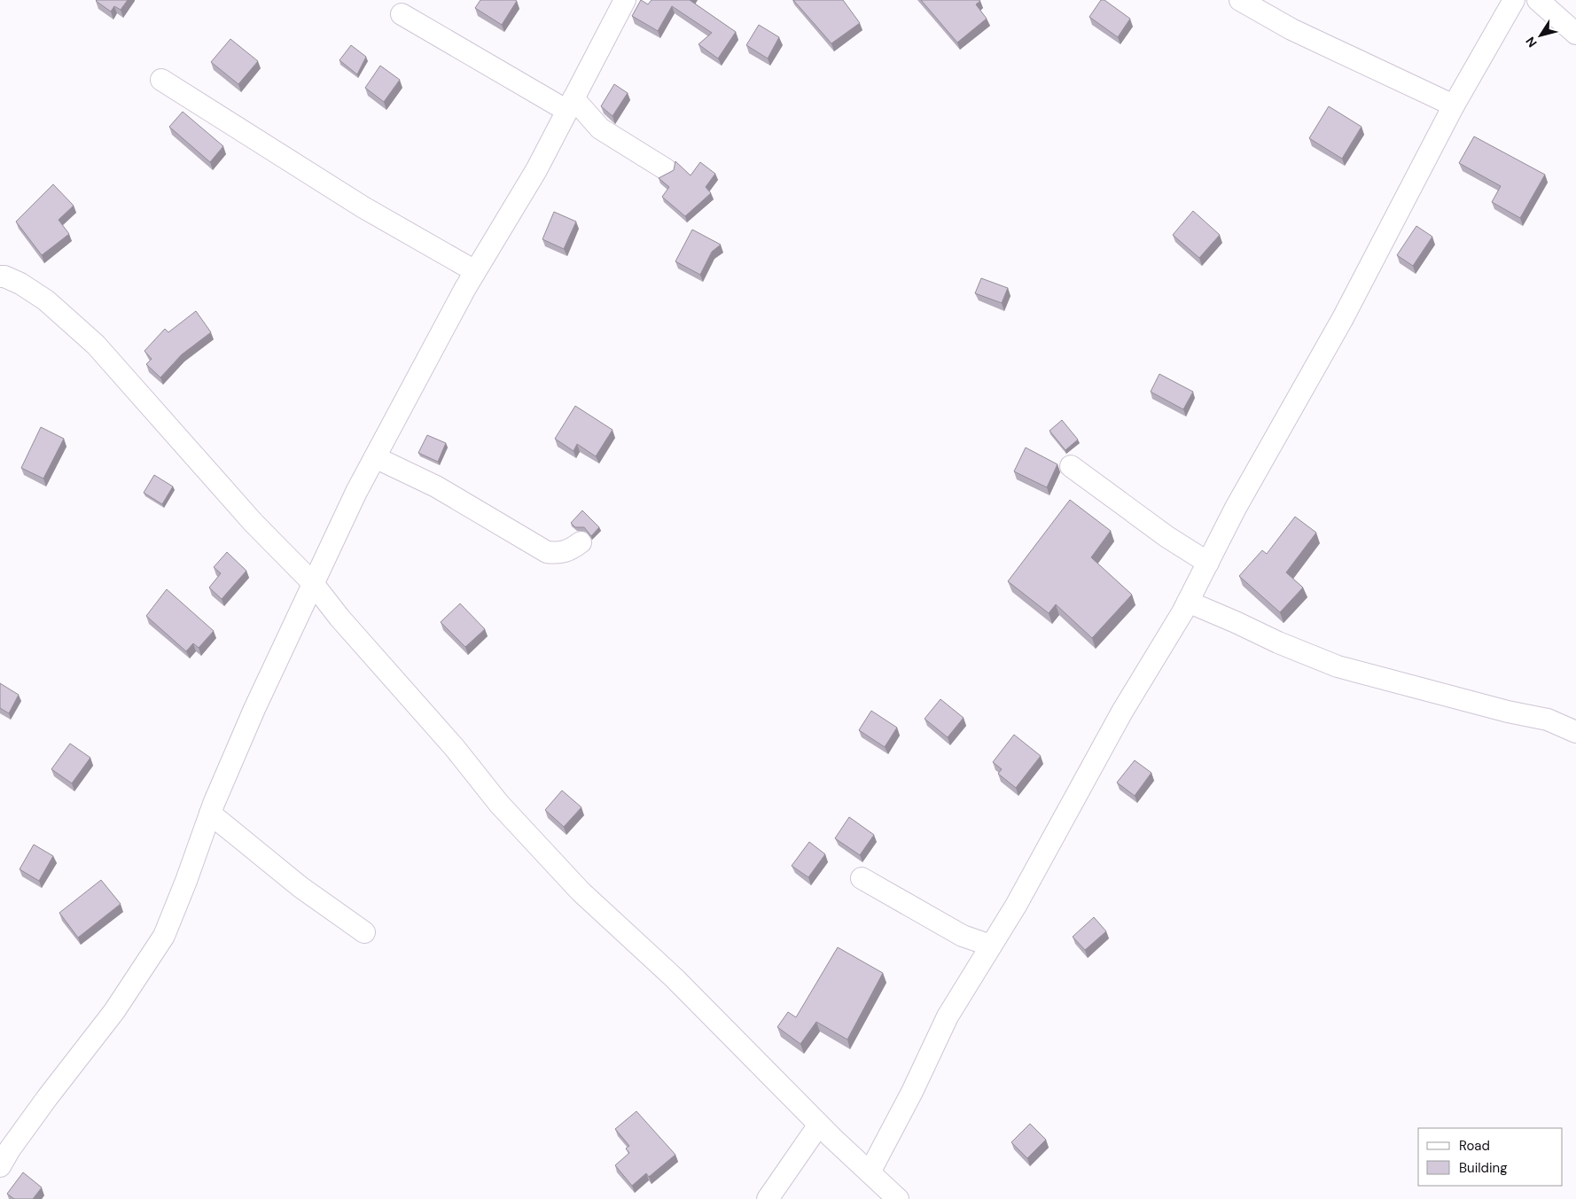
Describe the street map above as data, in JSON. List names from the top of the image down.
{
  "legend": ["Road", "Building"],
  "north": "bottom left"
}
